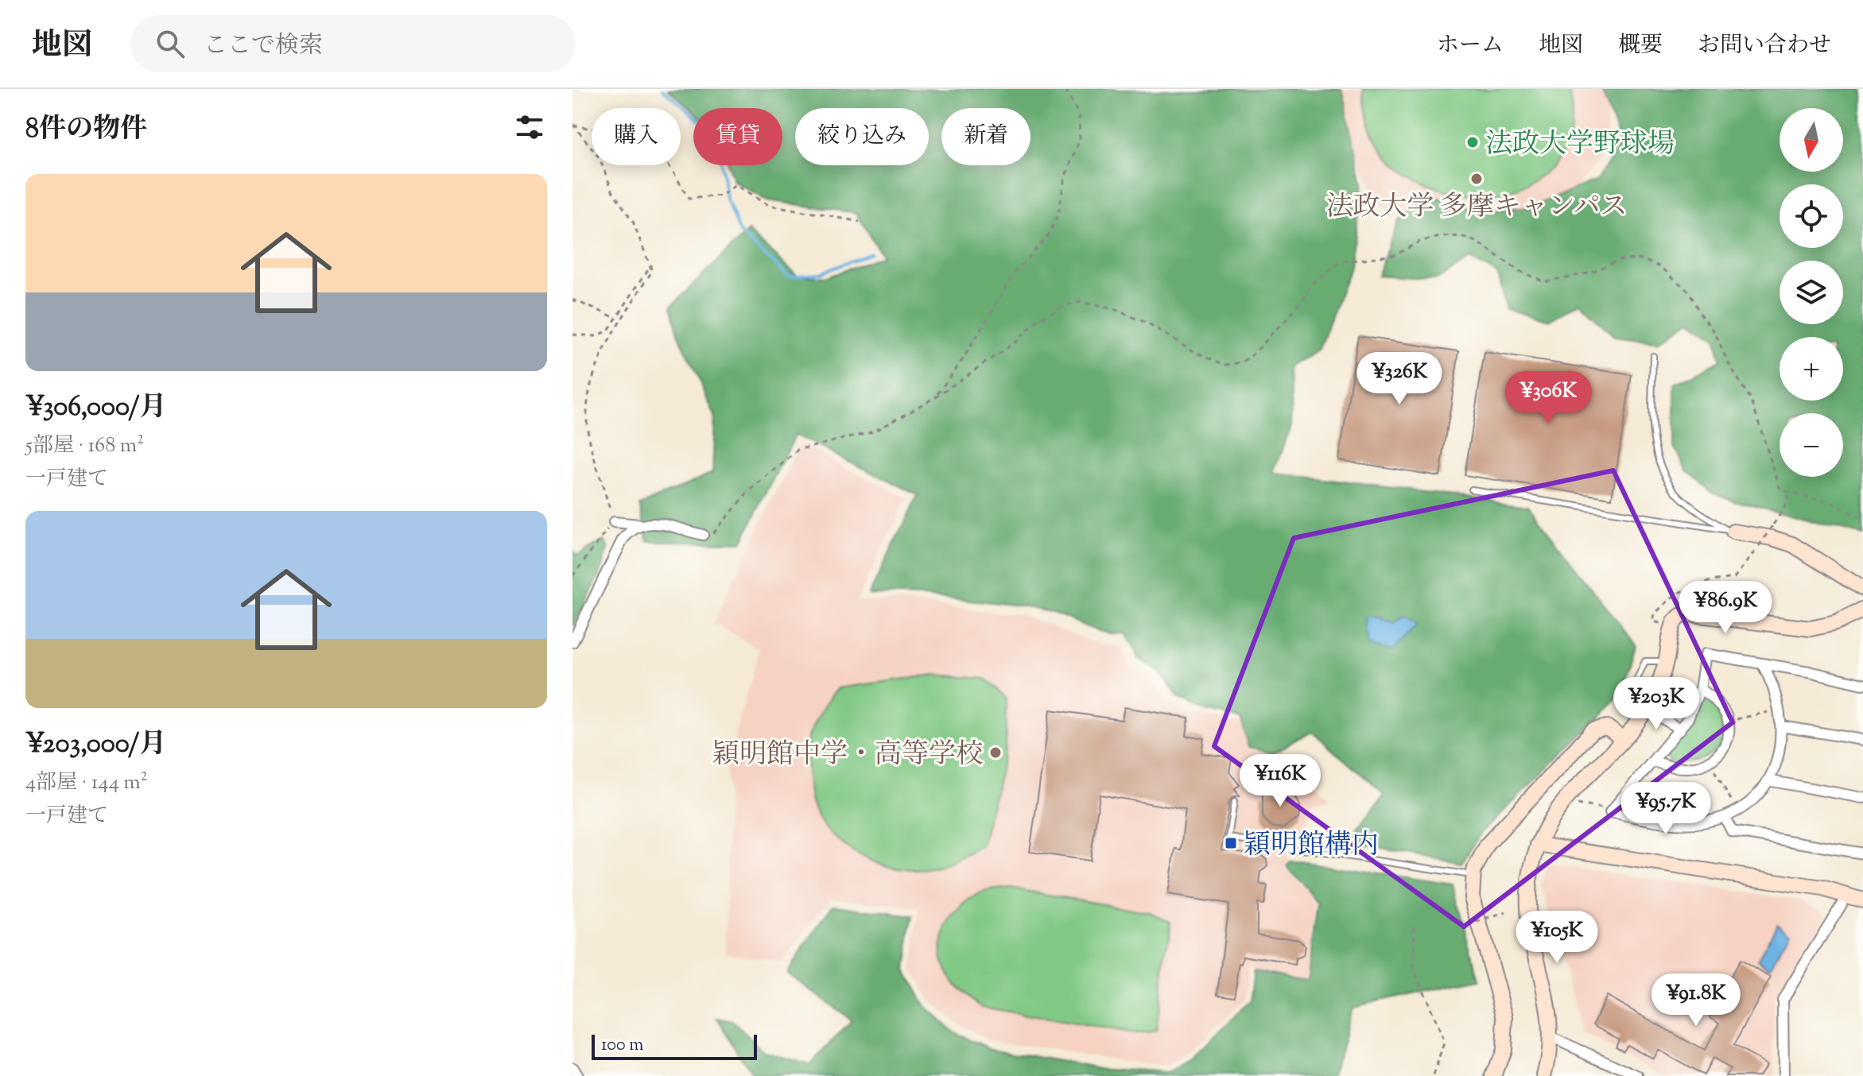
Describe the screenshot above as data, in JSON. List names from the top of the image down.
{
  "places": {
    "other": ["法政大学野球場", "法政大学 多摩キャンパス", "穎明館中学・高等学校"],
    "transit": ["穎明館構内"]
  },
  "scale_bar": "100 m",
  "north": "bottom",
  "page": {
    "header": "地図",
    "search": "ここで検索",
    "nav": [
      "ホーム",
      "地図",
      "概要",
      "お問い合わせ"
    ],
    "heading": "8件の物件",
    "map_buttons": ["+", "−"],
    "chip": [
      "購入",
      "賃貸",
      "絞り込み",
      "新着"
    ],
    "list": [
      {
        "name": "¥306,000/月",
        "note": "5部屋 · 168 m² · 一戸建て"
      },
      {
        "name": "¥203,000/月",
        "note": "4部屋 · 144 m² · 一戸建て"
      }
    ],
    "price": [
      "¥326K",
      "¥306K",
      "¥86.9K",
      "¥203K",
      "¥116K",
      "¥95.7K",
      "¥105K",
      "¥91.8K"
    ],
    "scale": "100 m"
  }
}
